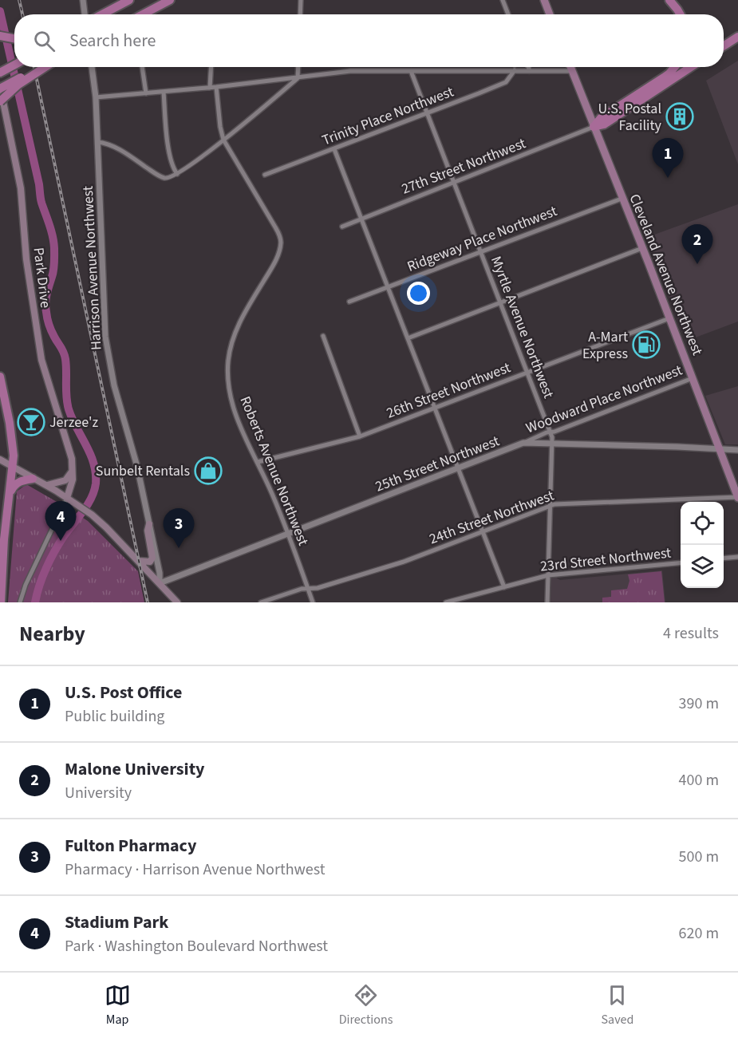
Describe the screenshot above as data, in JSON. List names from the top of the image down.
{
  "streets": {
    "main road": ["Cleveland Avenue Northwest", "Park Drive"],
    "street": [
      "Trinity Place Northwest",
      "27th Street Northwest",
      "Ridgeway Place Northwest",
      "Harrison Avenue Northwest",
      "Myrtle Avenue Northwest",
      "26th Street Northwest",
      "Woodward Place Northwest",
      "25th Street Northwest",
      "Roberts Avenue Northwest",
      "24th Street Northwest",
      "23rd Street Northwest"
    ]
  },
  "crossings": [
    ["Trinity Place Northwest", "Myrtle Avenue Northwest"],
    ["27th Street Northwest", "Cleveland Avenue Northwest"],
    ["27th Street Northwest", "Myrtle Avenue Northwest"],
    ["Ridgeway Place Northwest", "Cleveland Avenue Northwest"],
    ["Ridgeway Place Northwest", "Myrtle Avenue Northwest"],
    ["Harrison Avenue Northwest", "25th Street Northwest"],
    ["Cleveland Avenue Northwest", "26th Street Northwest"],
    ["Cleveland Avenue Northwest", "Woodward Place Northwest"],
    ["Cleveland Avenue Northwest", "25th Street Northwest"],
    ["Cleveland Avenue Northwest", "24th Street Northwest"],
    ["Myrtle Avenue Northwest", "26th Street Northwest"],
    ["Myrtle Avenue Northwest", "Woodward Place Northwest"],
    ["Myrtle Avenue Northwest", "25th Street Northwest"],
    ["Myrtle Avenue Northwest", "24th Street Northwest"],
    ["Myrtle Avenue Northwest", "23rd Street Northwest"],
    ["26th Street Northwest", "Roberts Avenue Northwest"],
    ["Woodward Place Northwest", "25th Street Northwest"],
    ["25th Street Northwest", "Roberts Avenue Northwest"],
    ["Roberts Avenue Northwest", "24th Street Northwest"]
  ],
  "places": {
    "building": ["U.S. Postal Facility"],
    "fuel station": ["A-Mart Express"],
    "bar": ["Jerzee'z"],
    "shop": ["Sunbelt Rentals"]
  },
  "page": {
    "search": "Search here",
    "pins": [
      "1",
      "2",
      "4",
      "3"
    ],
    "heading": ["Nearby", "4 results"],
    "list": [
      {
        "mark": "1",
        "name": "U.S. Post Office",
        "note": "Public building",
        "value": "390 m"
      },
      {
        "mark": "2",
        "name": "Malone University",
        "note": "University",
        "value": "400 m"
      },
      {
        "mark": "3",
        "name": "Fulton Pharmacy",
        "note": "Pharmacy · Harrison Avenue Northwest",
        "value": "500 m"
      },
      {
        "mark": "4",
        "name": "Stadium Park",
        "note": "Park · Washington Boulevard Northwest",
        "value": "620 m"
      }
    ],
    "nav": ["Map", "Directions", "Saved"]
  }
}
